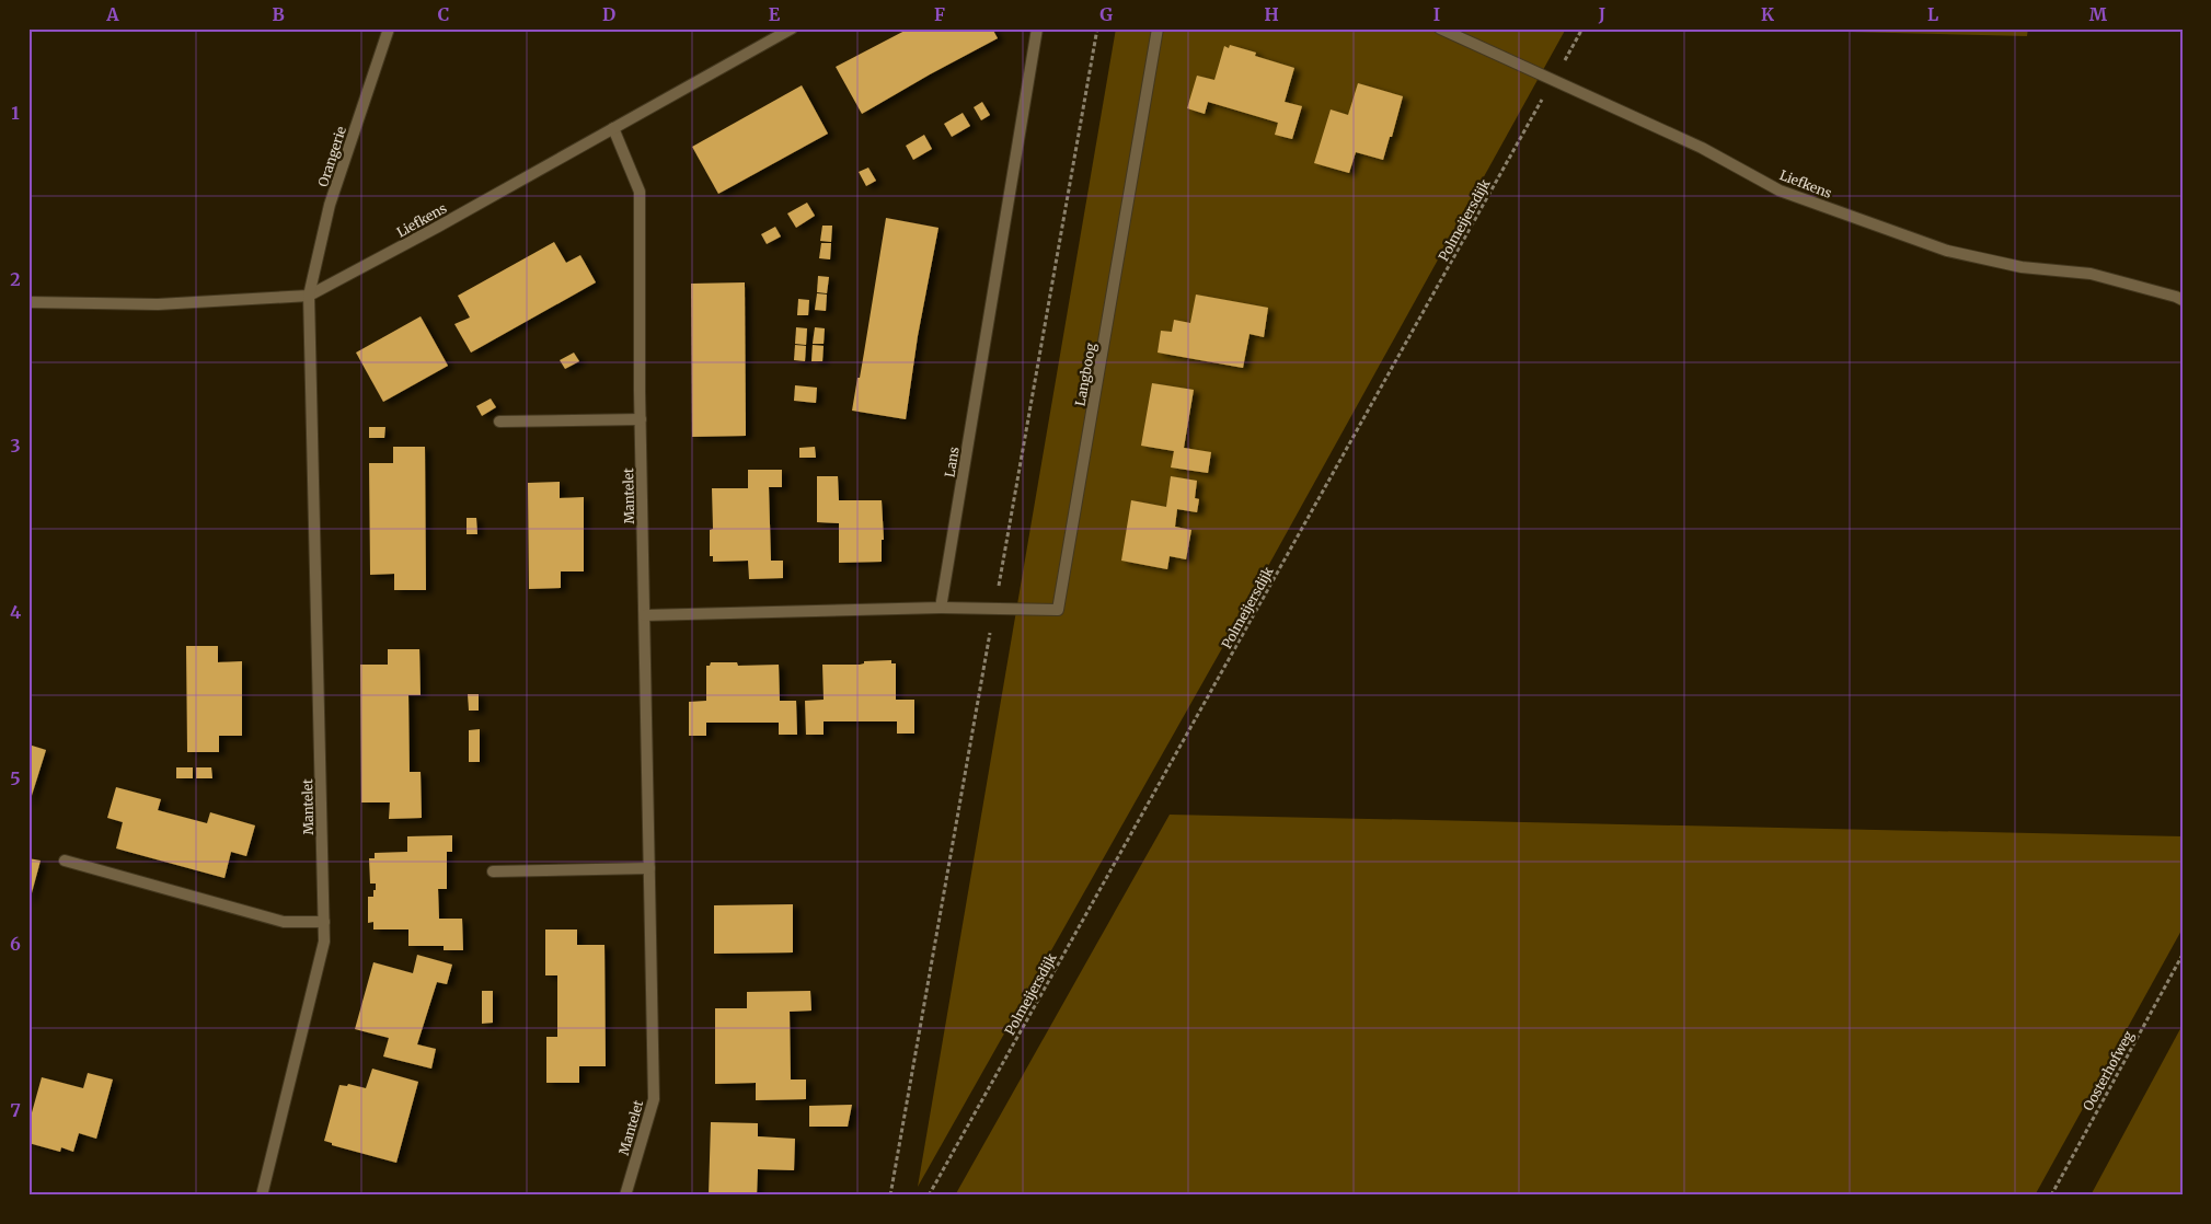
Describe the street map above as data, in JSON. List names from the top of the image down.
{
  "streets": {
    "street": [
      "Orangerie",
      "Liefkens",
      "Langboog",
      "Lans",
      "Mantelet"
    ],
    "path": ["Polmeijersdijk", "Oosterhofweg"]
  },
  "crossings": [
    ["Orangerie", "Liefkens"],
    ["Orangerie", "Mantelet"],
    ["Liefkens", "Polmeijersdijk"],
    ["Liefkens", "Mantelet"],
    ["Langboog", "Lans"]
  ],
  "grid": {
    "columns": [
      "A",
      "B",
      "C",
      "D",
      "E",
      "F",
      "G",
      "H",
      "I",
      "J",
      "K",
      "L",
      "M"
    ],
    "rows": [
      "1",
      "2",
      "3",
      "4",
      "5",
      "6",
      "7"
    ]
  }
}
